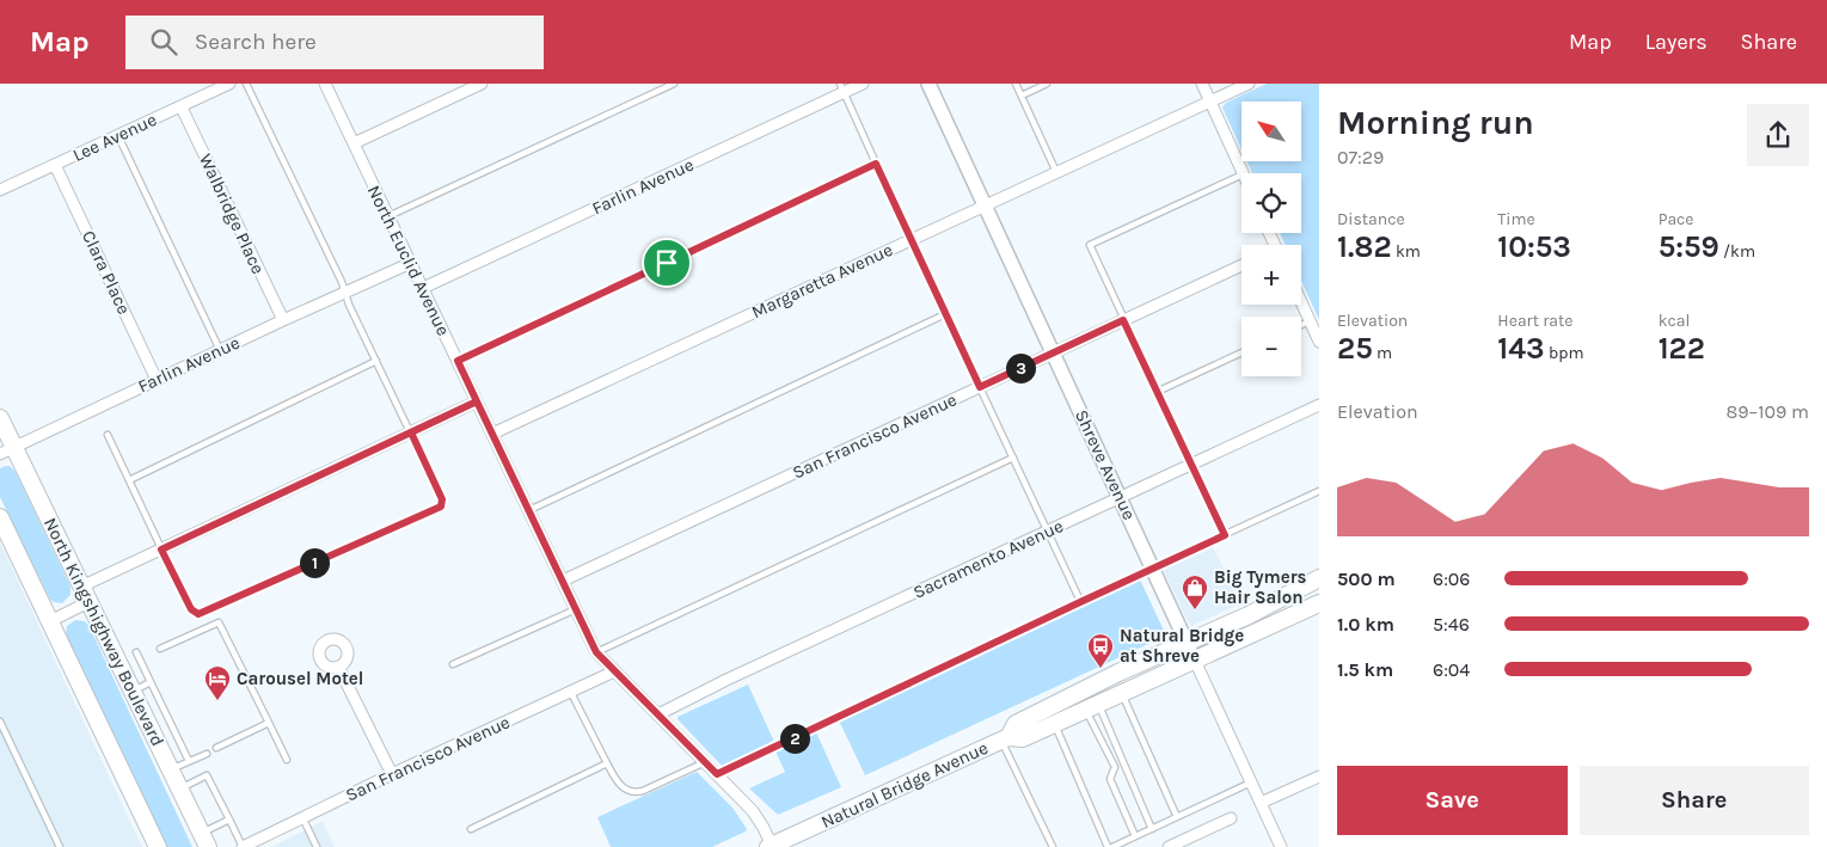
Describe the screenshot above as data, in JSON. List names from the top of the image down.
{
  "streets": {
    "main road": ["North Kingshighway Boulevard", "Natural Bridge Avenue"],
    "street": [
      "Lee Avenue",
      "Farlin Avenue",
      "Walbridge Place",
      "North Euclid Avenue",
      "Clara Place",
      "Margaretta Avenue",
      "San Francisco Avenue",
      "Shreve Avenue",
      "Sacramento Avenue"
    ]
  },
  "crossings": [
    ["Lee Avenue", "Walbridge Place"],
    ["Lee Avenue", "Clara Place"],
    ["Farlin Avenue", "Walbridge Place"],
    ["Farlin Avenue", "North Euclid Avenue"],
    ["Farlin Avenue", "Clara Place"],
    ["Farlin Avenue", "North Kingshighway Boulevard"],
    ["North Euclid Avenue", "Margaretta Avenue"],
    ["North Euclid Avenue", "San Francisco Avenue"],
    ["North Euclid Avenue", "Sacramento Avenue"],
    ["North Euclid Avenue", "Natural Bridge Avenue"],
    ["Margaretta Avenue", "Shreve Avenue"],
    ["San Francisco Avenue", "Shreve Avenue"],
    ["Shreve Avenue", "Sacramento Avenue"],
    ["Shreve Avenue", "Natural Bridge Avenue"]
  ],
  "places": {
    "shop": ["Big Tymers Hair Salon"],
    "bus stop": ["Natural Bridge at Shreve"],
    "hotel": ["Carousel Motel"]
  },
  "north": "top left",
  "page": {
    "header": "Map",
    "search": "Search here",
    "nav": ["Map", "Layers", "Share"],
    "heading": ["Morning run", "07:29"],
    "map_buttons": ["+", "−"],
    "stats": [
      ["Distance", "1.82 km"],
      ["Time", "10:53"],
      ["Pace", "5:59 /km"],
      ["Elevation", "25 m"],
      ["Heart rate", "143 bpm"],
      ["kcal", "122"]
    ],
    "pins": ["3", "1", "2"],
    "chart": ["Elevation", "89–109 m"],
    "list": [
      {
        "name": "500 m",
        "note": "6:06"
      },
      {
        "name": "1.0 km",
        "note": "5:46"
      },
      {
        "name": "1.5 km",
        "note": "6:04"
      }
    ],
    "buttons": ["Save", "Share"]
  }
}
